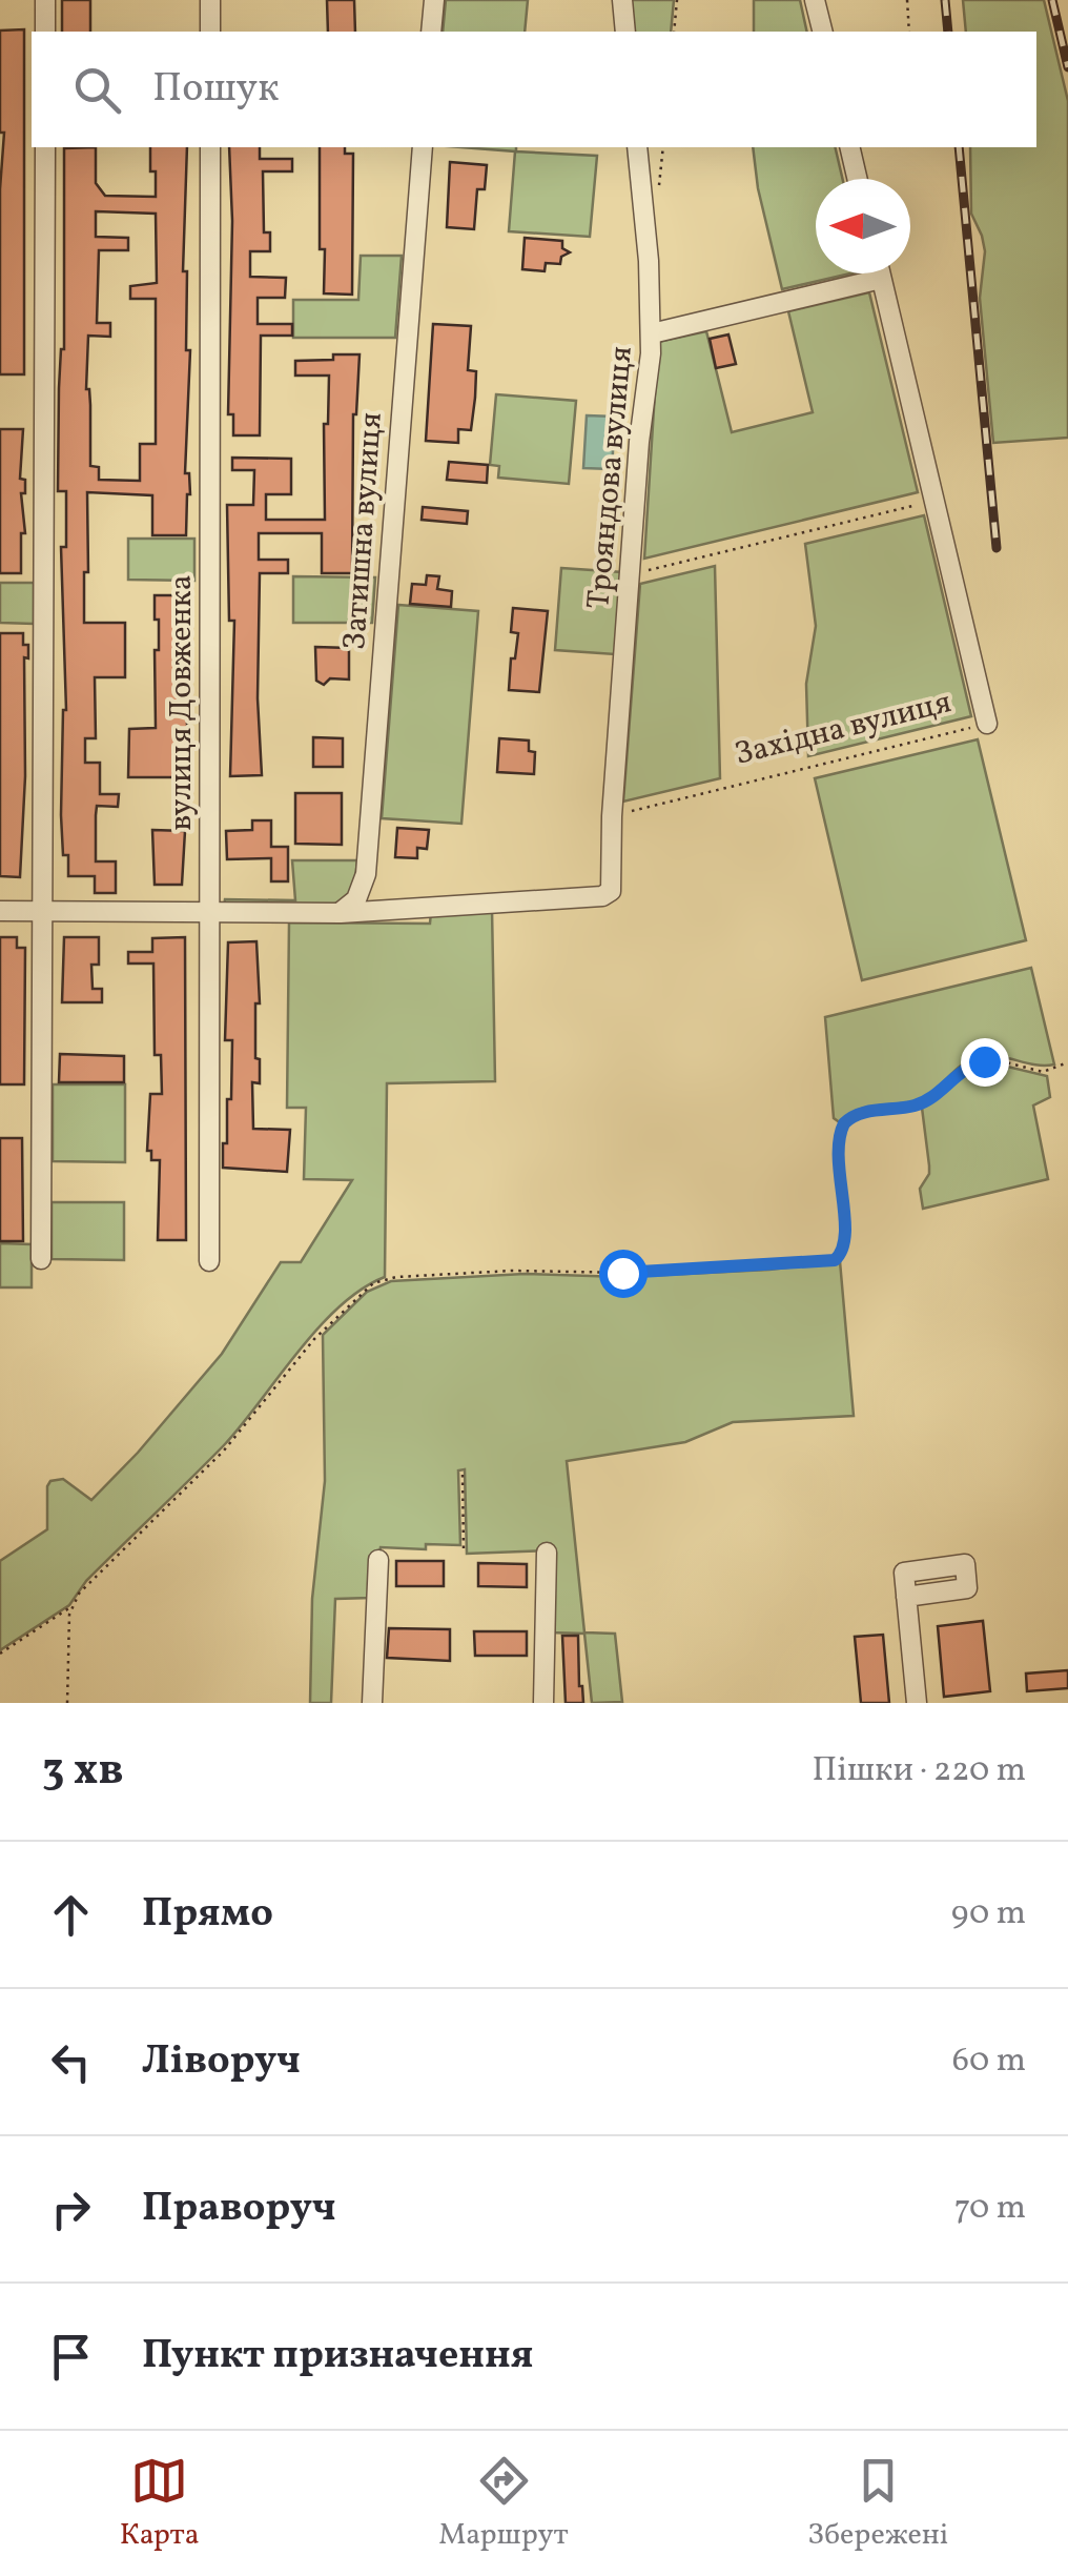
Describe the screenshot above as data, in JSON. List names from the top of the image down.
{
  "streets": {
    "street": [
      "Трояндова вулиця",
      "Затишна вулиця",
      "вулиця Довженка",
      "Західна вулиця"
    ]
  },
  "crossings": [
    ["Трояндова вулиця", "Затишна вулиця"],
    ["Трояндова вулиця", "вулиця Довженка"],
    ["Трояндова вулиця", "Західна вулиця"]
  ],
  "north": "left",
  "page": {
    "search": "Пошук",
    "heading": ["3 хв", "Пішки · 220 m"],
    "list": [
      ["Прямо", "90 m"],
      ["Ліворуч", "60 m"],
      ["Праворуч", "70 m"],
      "Пункт призначення"
    ],
    "nav": ["Карта", "Маршрут", "Збережені"]
  }
}
